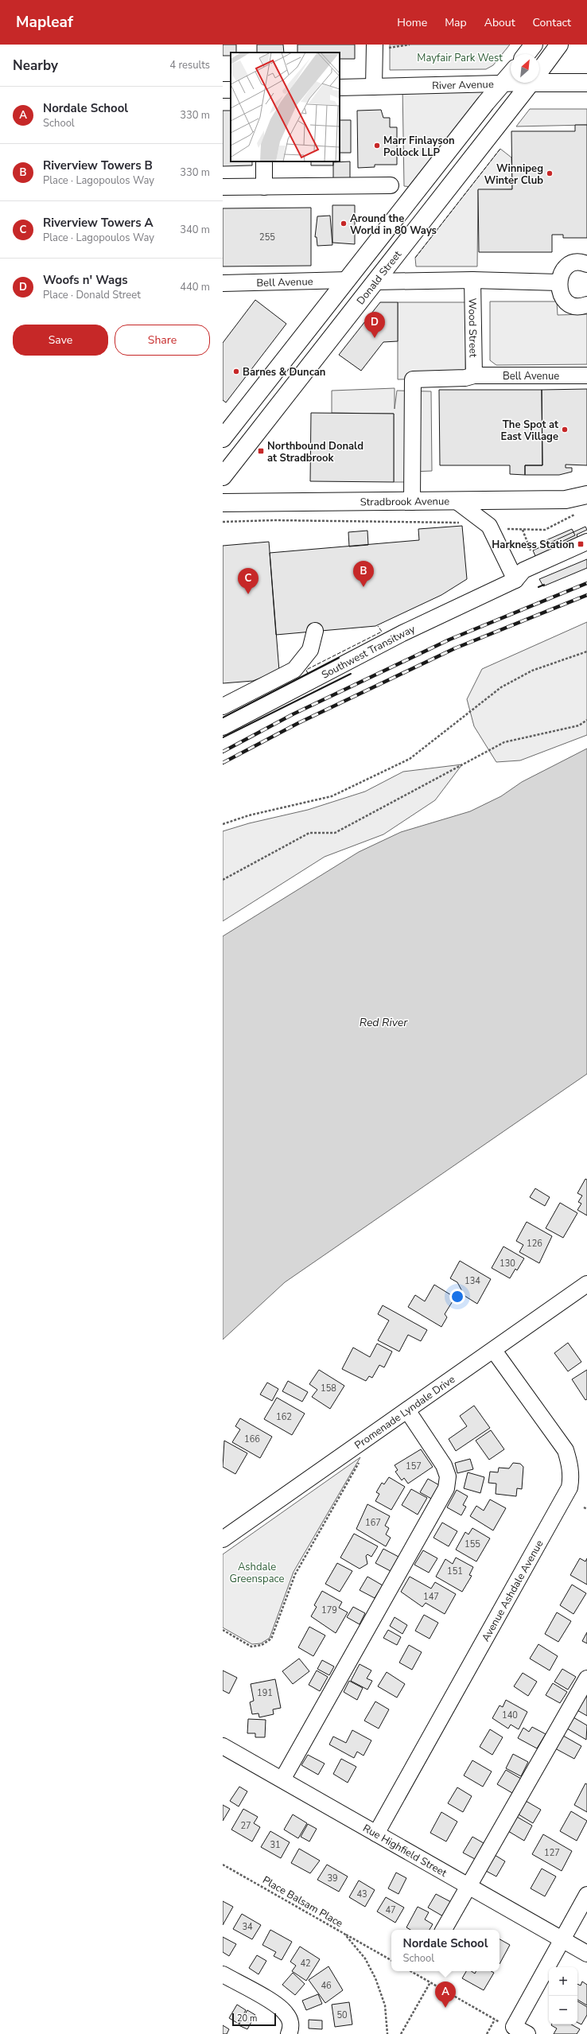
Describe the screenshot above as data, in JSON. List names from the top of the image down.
{
  "streets": {
    "main road": ["River Avenue", "Donald Street", "Stradbrook Avenue"],
    "street": [
      "Bell Avenue",
      "Wood Street",
      "Southwest Transitway",
      "Promenade Lyndale Drive",
      "Avenue Ashdale Avenue",
      "Rue Highfield Street"
    ],
    "path": ["Place Balsam Place"]
  },
  "crossings": [
    ["Bell Avenue", "Wood Street"],
    ["Bell Avenue", "Stradbrook Avenue"],
    ["Promenade Lyndale Drive", "Avenue Ashdale Avenue"],
    ["Avenue Ashdale Avenue", "Rue Highfield Street"]
  ],
  "water": ["Red River"],
  "parks": ["Mayfair Park West", "Ashdale Greenspace"],
  "places": {
    "other": [
      "Marr Finlayson Pollock LLP",
      "Winnipeg Winter Club",
      "Around the World in 80 Ways",
      "Barnes & Duncan",
      "The Spot at East Village"
    ],
    "transit": ["Northbound Donald at Stradbrook", "Harkness Station"]
  },
  "house_numbers": [
    "255",
    "126",
    "130",
    "134",
    "158",
    "162",
    "166",
    "157",
    "167",
    "155",
    "151",
    "147",
    "179",
    "191",
    "140",
    "27",
    "31",
    "127",
    "39",
    "43",
    "47",
    "34",
    "42",
    "46",
    "50"
  ],
  "scale_bar": "20 m",
  "north": "top right",
  "page": {
    "header": "Mapleaf",
    "nav": [
      "Home",
      "Map",
      "About",
      "Contact"
    ],
    "heading": ["Nearby", "4 results"],
    "list": [
      {
        "mark": "A",
        "name": "Nordale School",
        "note": "School",
        "value": "330 m"
      },
      {
        "mark": "B",
        "name": "Riverview Towers B",
        "note": "Place · Lagopoulos Way",
        "value": "330 m"
      },
      {
        "mark": "C",
        "name": "Riverview Towers A",
        "note": "Place · Lagopoulos Way",
        "value": "340 m"
      },
      {
        "mark": "D",
        "name": "Woofs n' Wags",
        "note": "Place · Donald Street",
        "value": "440 m"
      }
    ],
    "pins": [
      "D",
      "B",
      "C",
      "A"
    ],
    "buttons": ["Save", "Share"],
    "popup": ["Nordale School", "School"],
    "map_buttons": ["+", "−"],
    "scale": "20 m"
  }
}
